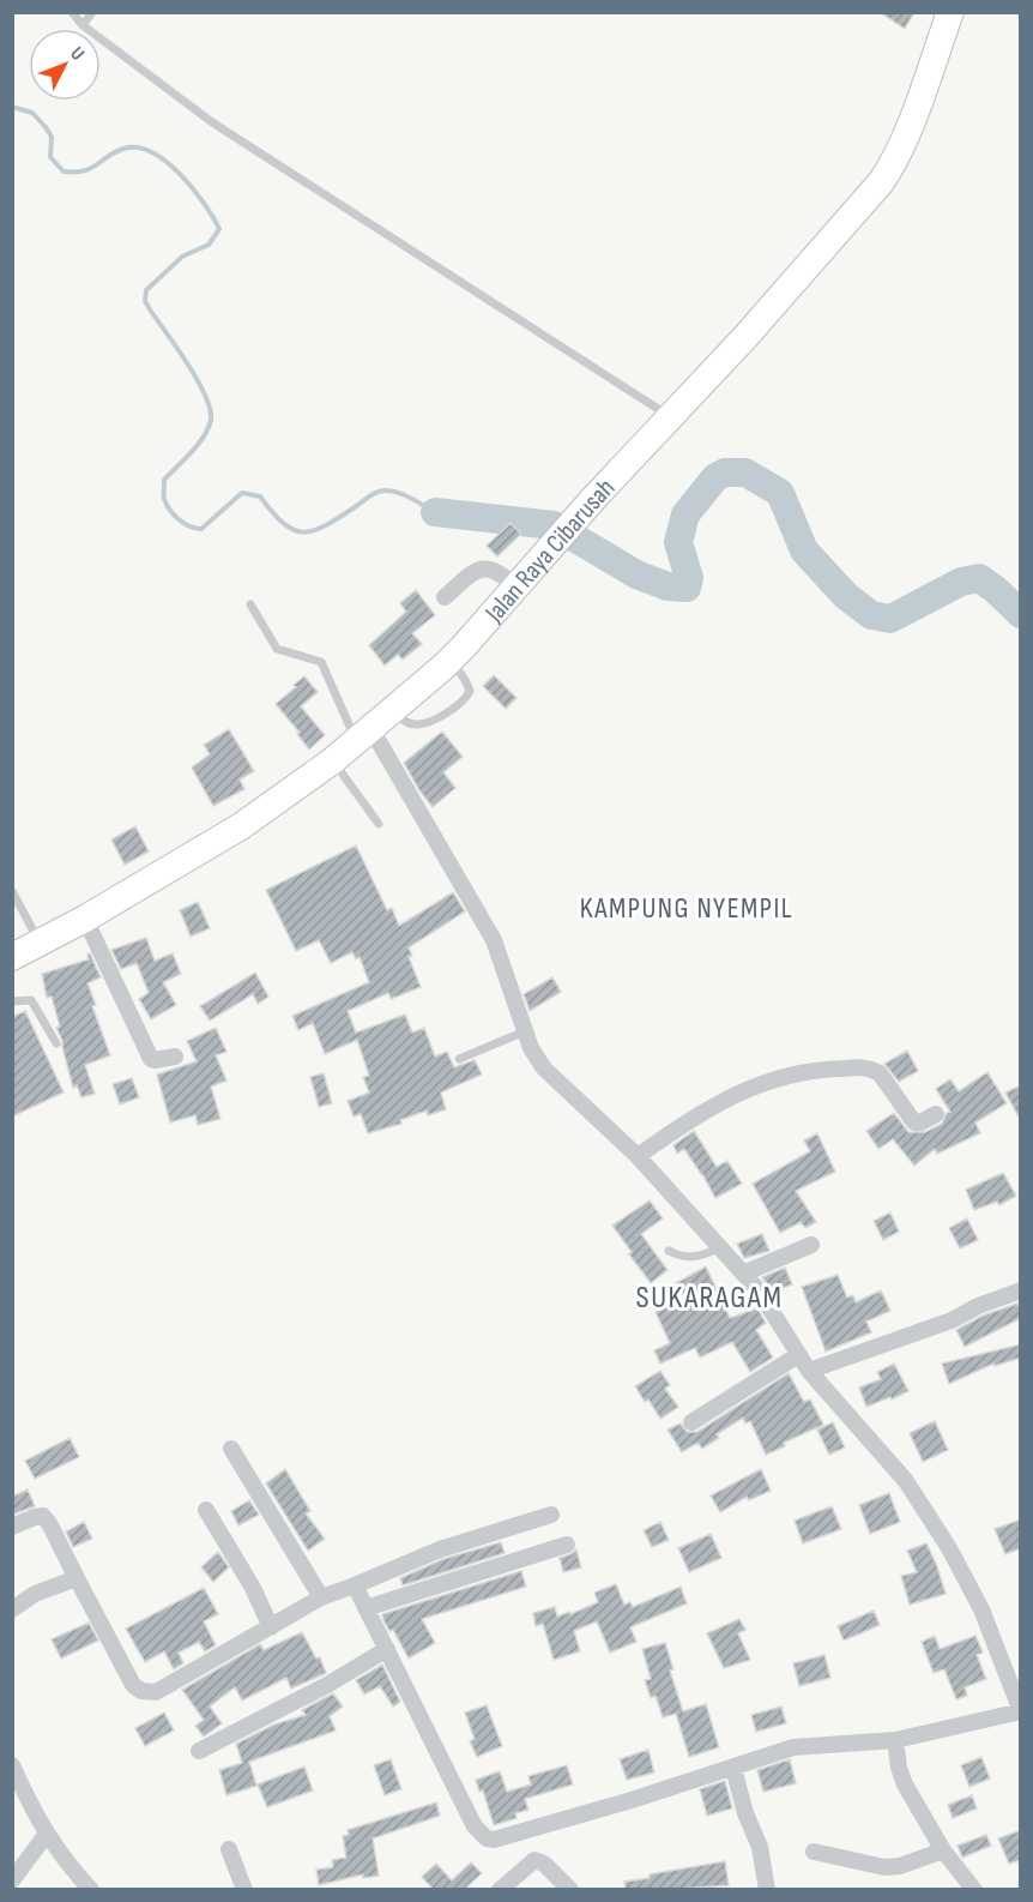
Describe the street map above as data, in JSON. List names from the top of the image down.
{
  "streets": {
    "main road": ["Jalan Raya Cibarusah"]
  },
  "districts": ["KAMPUNG NYEMPIL", "SUKARAGAM"],
  "north": "top right"
}
